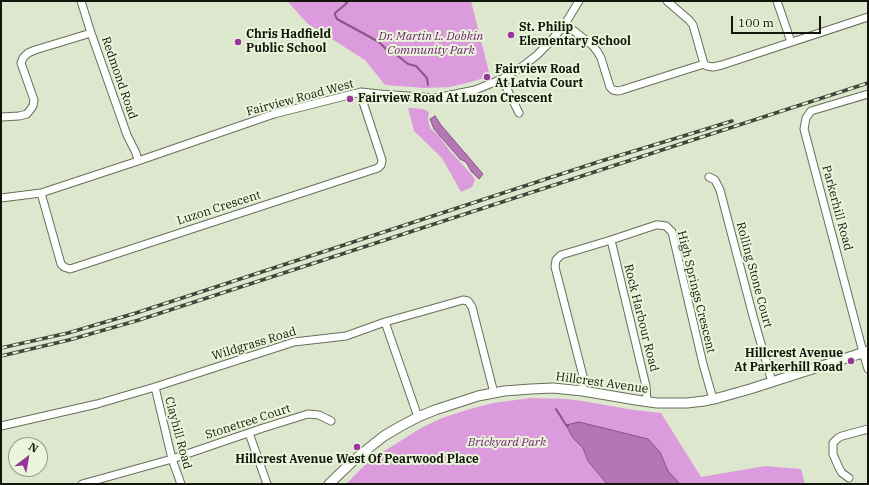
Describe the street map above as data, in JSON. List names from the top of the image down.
{
  "streets": {
    "street": [
      "Redmond Road",
      "Fairview Road West",
      "Luzon Crescent",
      "Parkerhill Road",
      "Rolling Stone Court",
      "High Springs Crescent",
      "Rock Harbour Road",
      "Wildgrass Road",
      "Hillcrest Avenue",
      "Stonetree Court",
      "Clayhill Road"
    ]
  },
  "crossings": [
    ["Redmond Road", "Fairview Road West"],
    ["Fairview Road West", "Luzon Crescent"],
    ["Parkerhill Road", "Hillcrest Avenue"],
    ["Rolling Stone Court", "Hillcrest Avenue"],
    ["High Springs Crescent", "Rock Harbour Road"],
    ["High Springs Crescent", "Hillcrest Avenue"],
    ["Rock Harbour Road", "Hillcrest Avenue"],
    ["Wildgrass Road", "Hillcrest Avenue"],
    ["Wildgrass Road", "Clayhill Road"],
    ["Stonetree Court", "Clayhill Road"]
  ],
  "parks": ["Dr. Martin L. Dobkin Community Park", "Brickyard Park"],
  "places": [
    "St. Philip Elementary School",
    "Chris Hadfield Public School",
    "Fairview Road At Latvia Court",
    "Fairview Road At Luzon Crescent",
    "Hillcrest Avenue At Parkerhill Road",
    "Hillcrest Avenue West Of Pearwood Place"
  ],
  "scale_bar": "100 m",
  "north": "top right"
}
